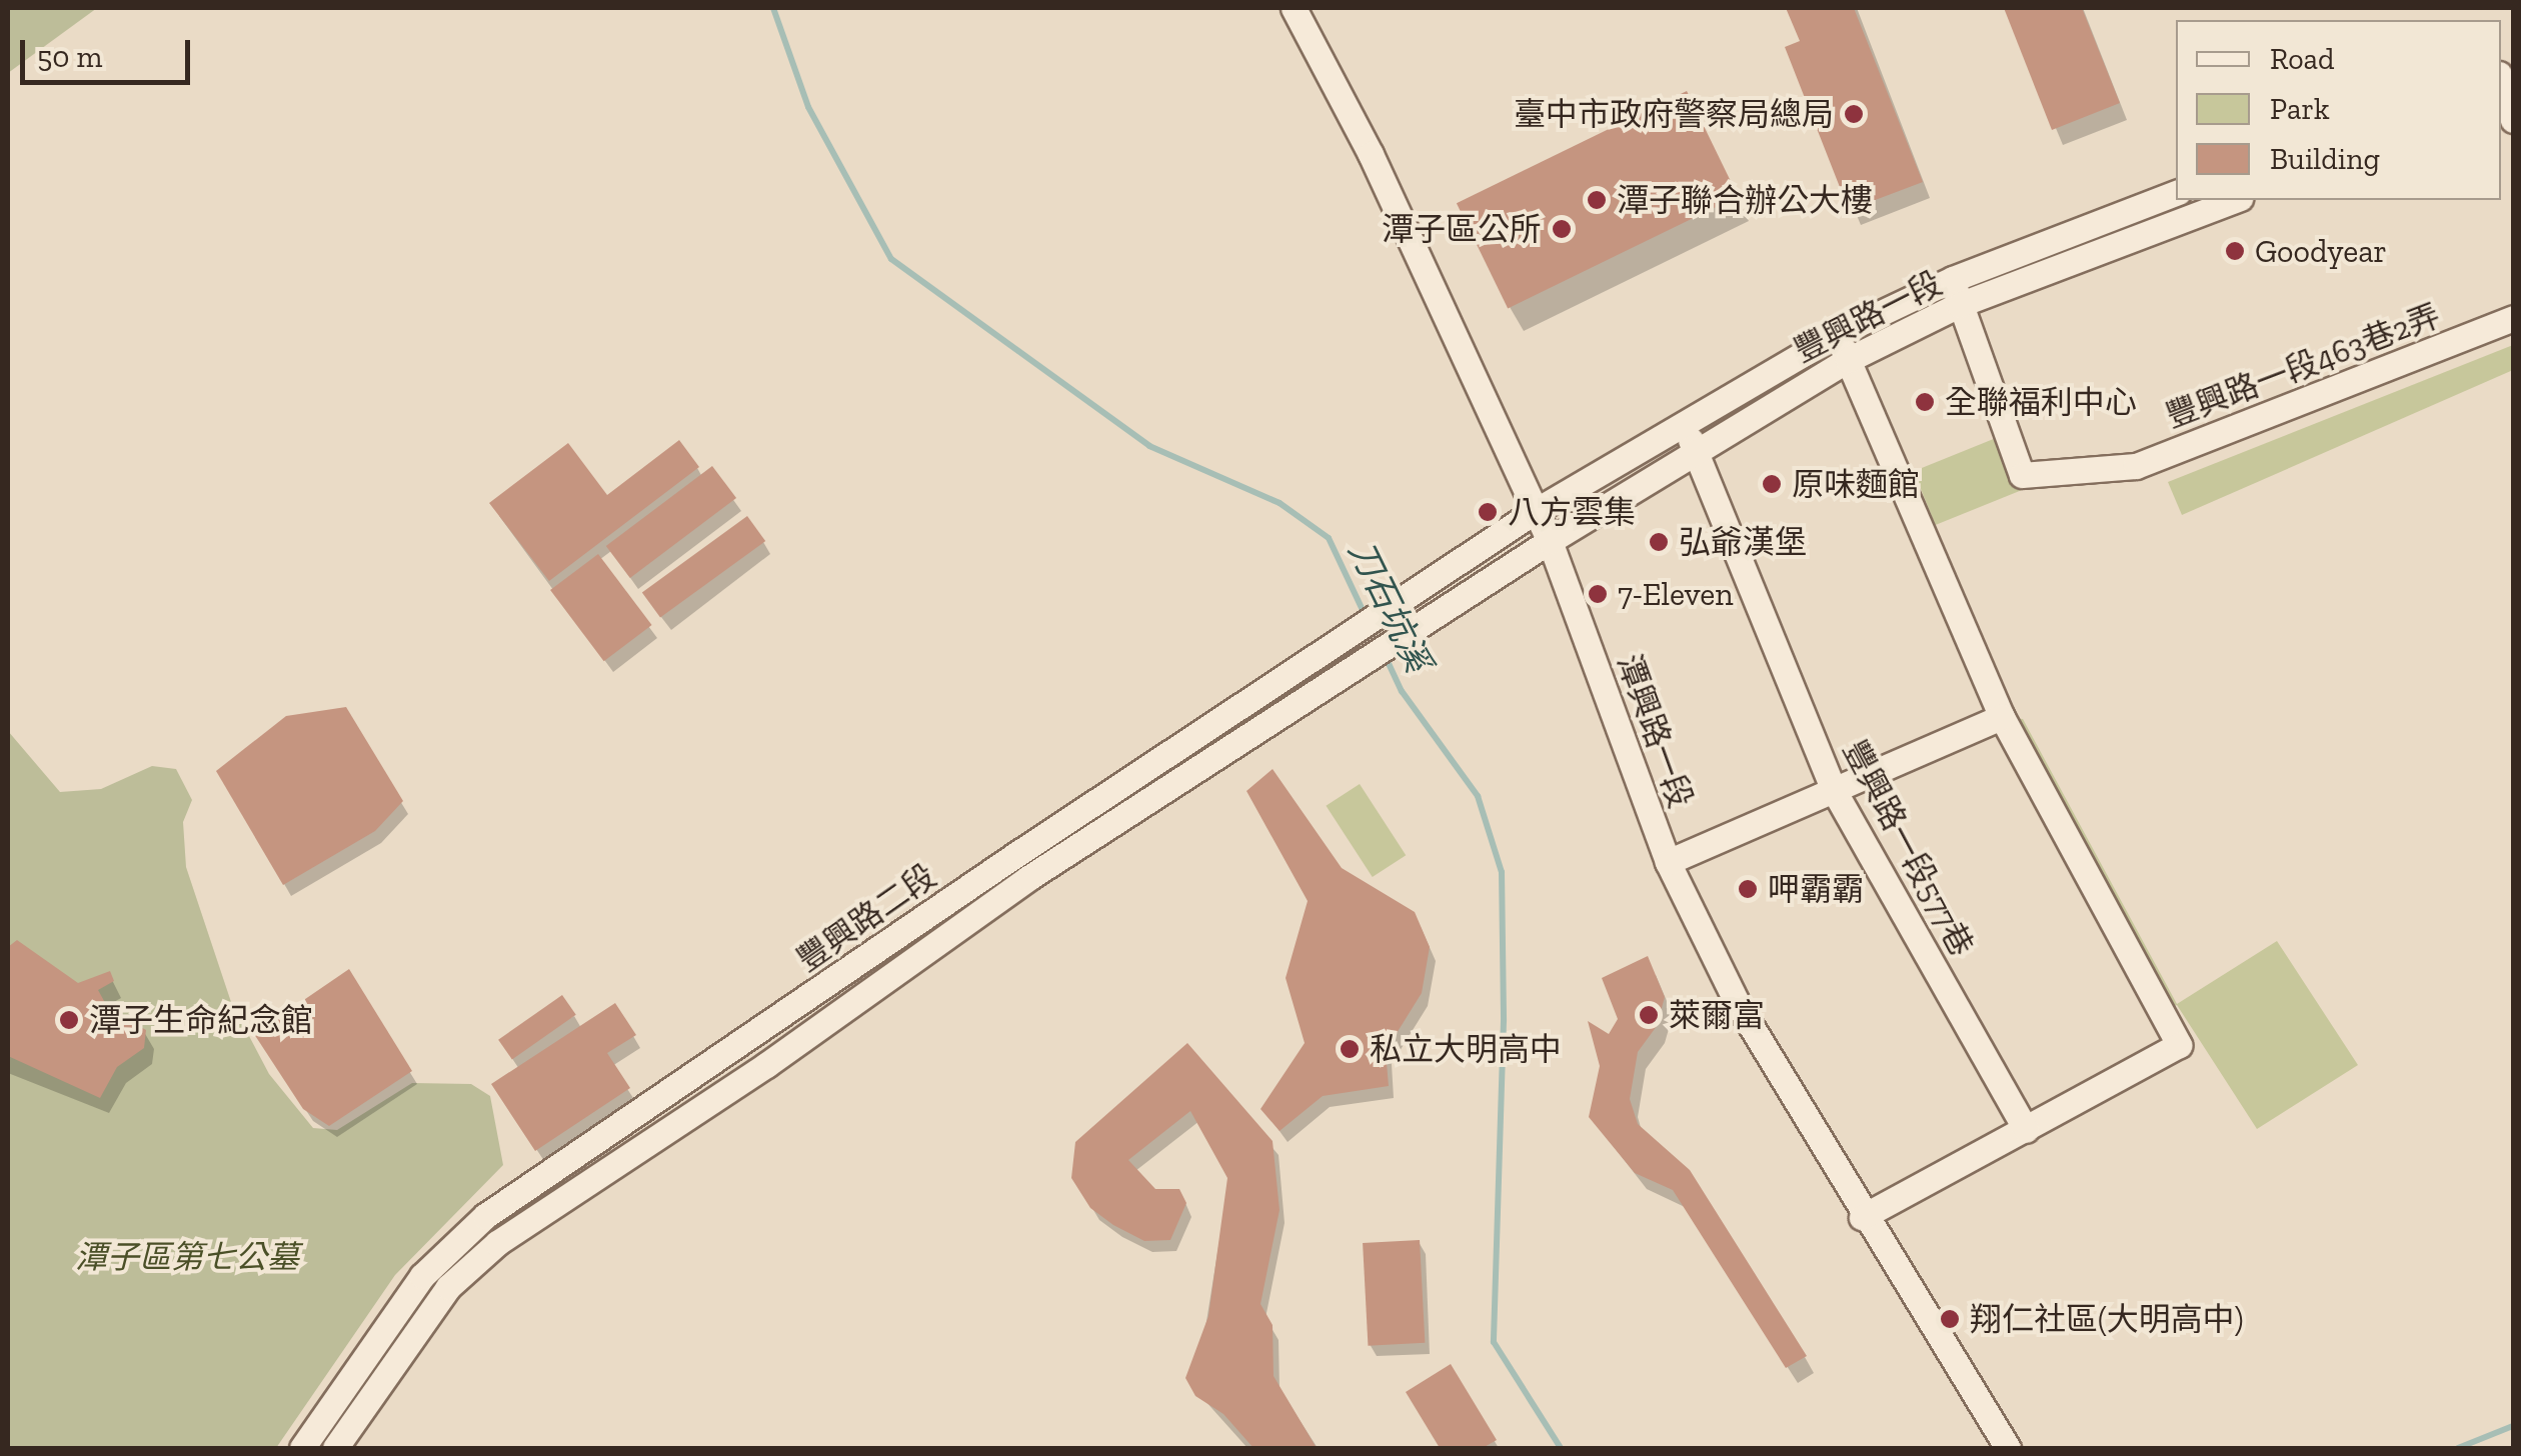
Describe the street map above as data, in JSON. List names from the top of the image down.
{
  "streets": {
    "street": [
      "豐興路一段",
      "豐興路一段463巷2弄",
      "潭興路一段",
      "豐興路一段577巷",
      "豐興路二段"
    ]
  },
  "crossings": [
    ["豐興路一段", "豐興路一段463巷2弄"],
    ["豐興路一段", "潭興路一段"],
    ["豐興路一段", "豐興路一段577巷"],
    ["豐興路一段", "豐興路二段"],
    ["潭興路一段", "豐興路二段"]
  ],
  "water": ["刀石坑溪"],
  "parks": ["潭子區第七公墓"],
  "places": [
    "臺中市政府警察局總局",
    "潭子聯合辦公大樓",
    "潭子區公所",
    "Goodyear",
    "全聯福利中心",
    "原味麵館",
    "八方雲集",
    "弘爺漢堡",
    "7-Eleven",
    "呷霸霸",
    "萊爾富",
    "潭子生命紀念館",
    "私立大明高中",
    "翔仁社區(大明高中)"
  ],
  "legend": ["Road", "Park", "Building"],
  "scale_bar": "50 m"
}
